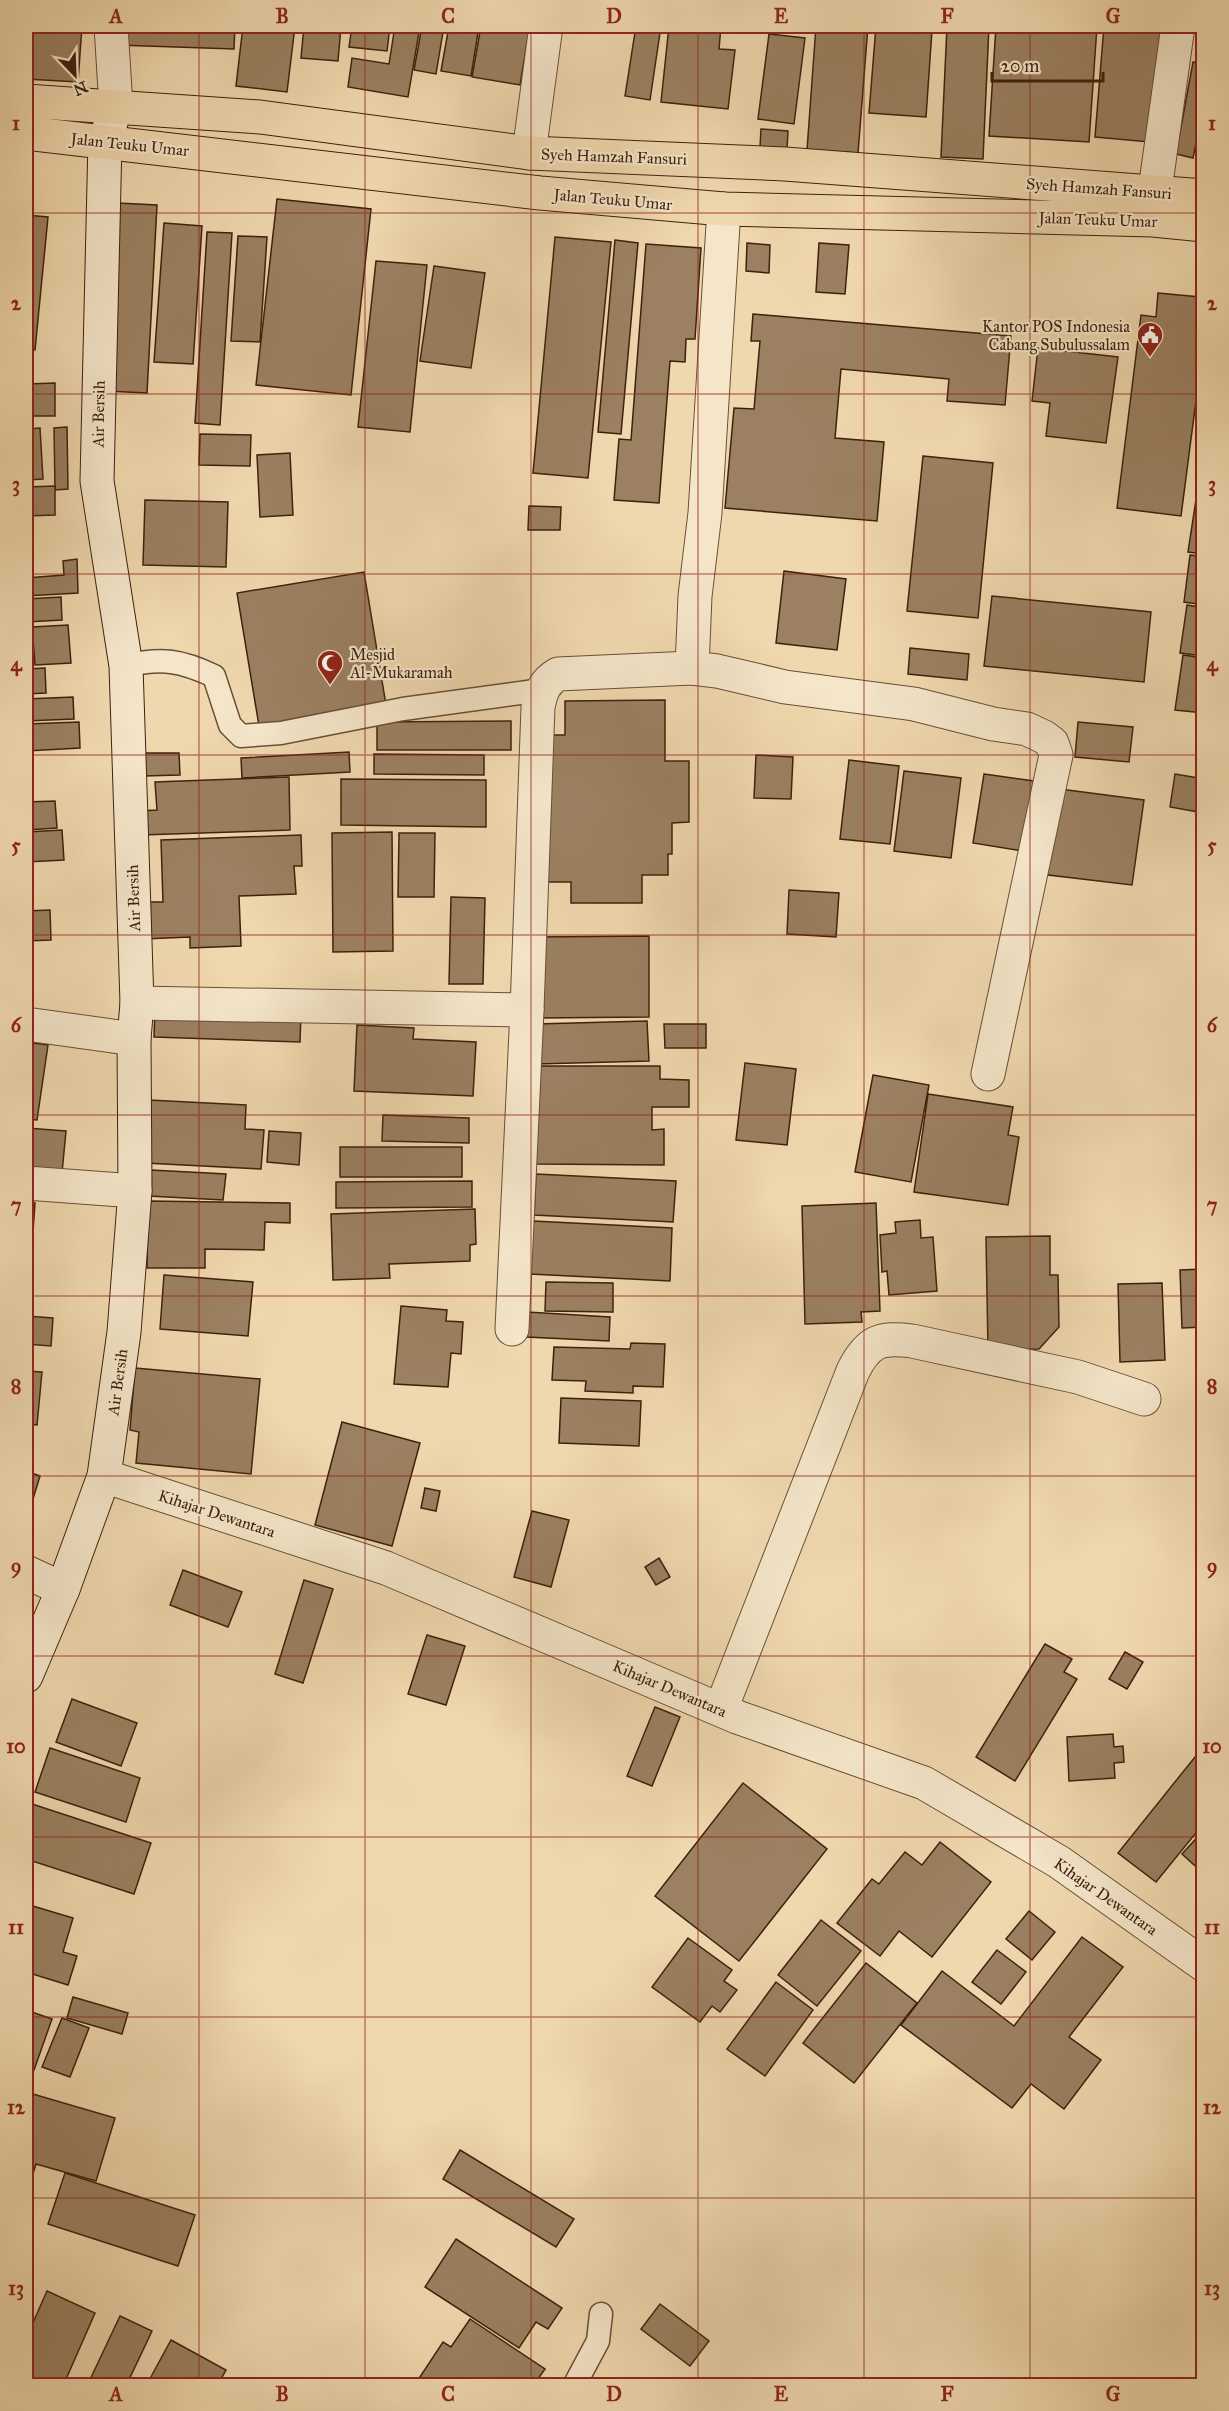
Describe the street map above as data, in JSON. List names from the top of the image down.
{
  "streets": {
    "highway": ["Jalan Teuku Umar", "Syeh Hamzah Fansuri"],
    "street": ["Air Bersih", "Kihajar Dewantara"]
  },
  "crossings": [
    ["Jalan Teuku Umar", "Air Bersih"],
    ["Syeh Hamzah Fansuri", "Air Bersih"],
    ["Air Bersih", "Kihajar Dewantara"]
  ],
  "places": {
    "public building": ["Kantor POS Indonesia Cabang Subulussalam"],
    "mosque": ["Mesjid Al-Mukaramah"]
  },
  "scale_bar": "20 m",
  "north": "bottom right",
  "grid": {
    "columns": [
      "A",
      "B",
      "C",
      "D",
      "E",
      "F",
      "G"
    ],
    "rows": [
      "1",
      "2",
      "3",
      "4",
      "5",
      "6",
      "7",
      "8",
      "9",
      "10",
      "11",
      "12",
      "13"
    ]
  }
}
